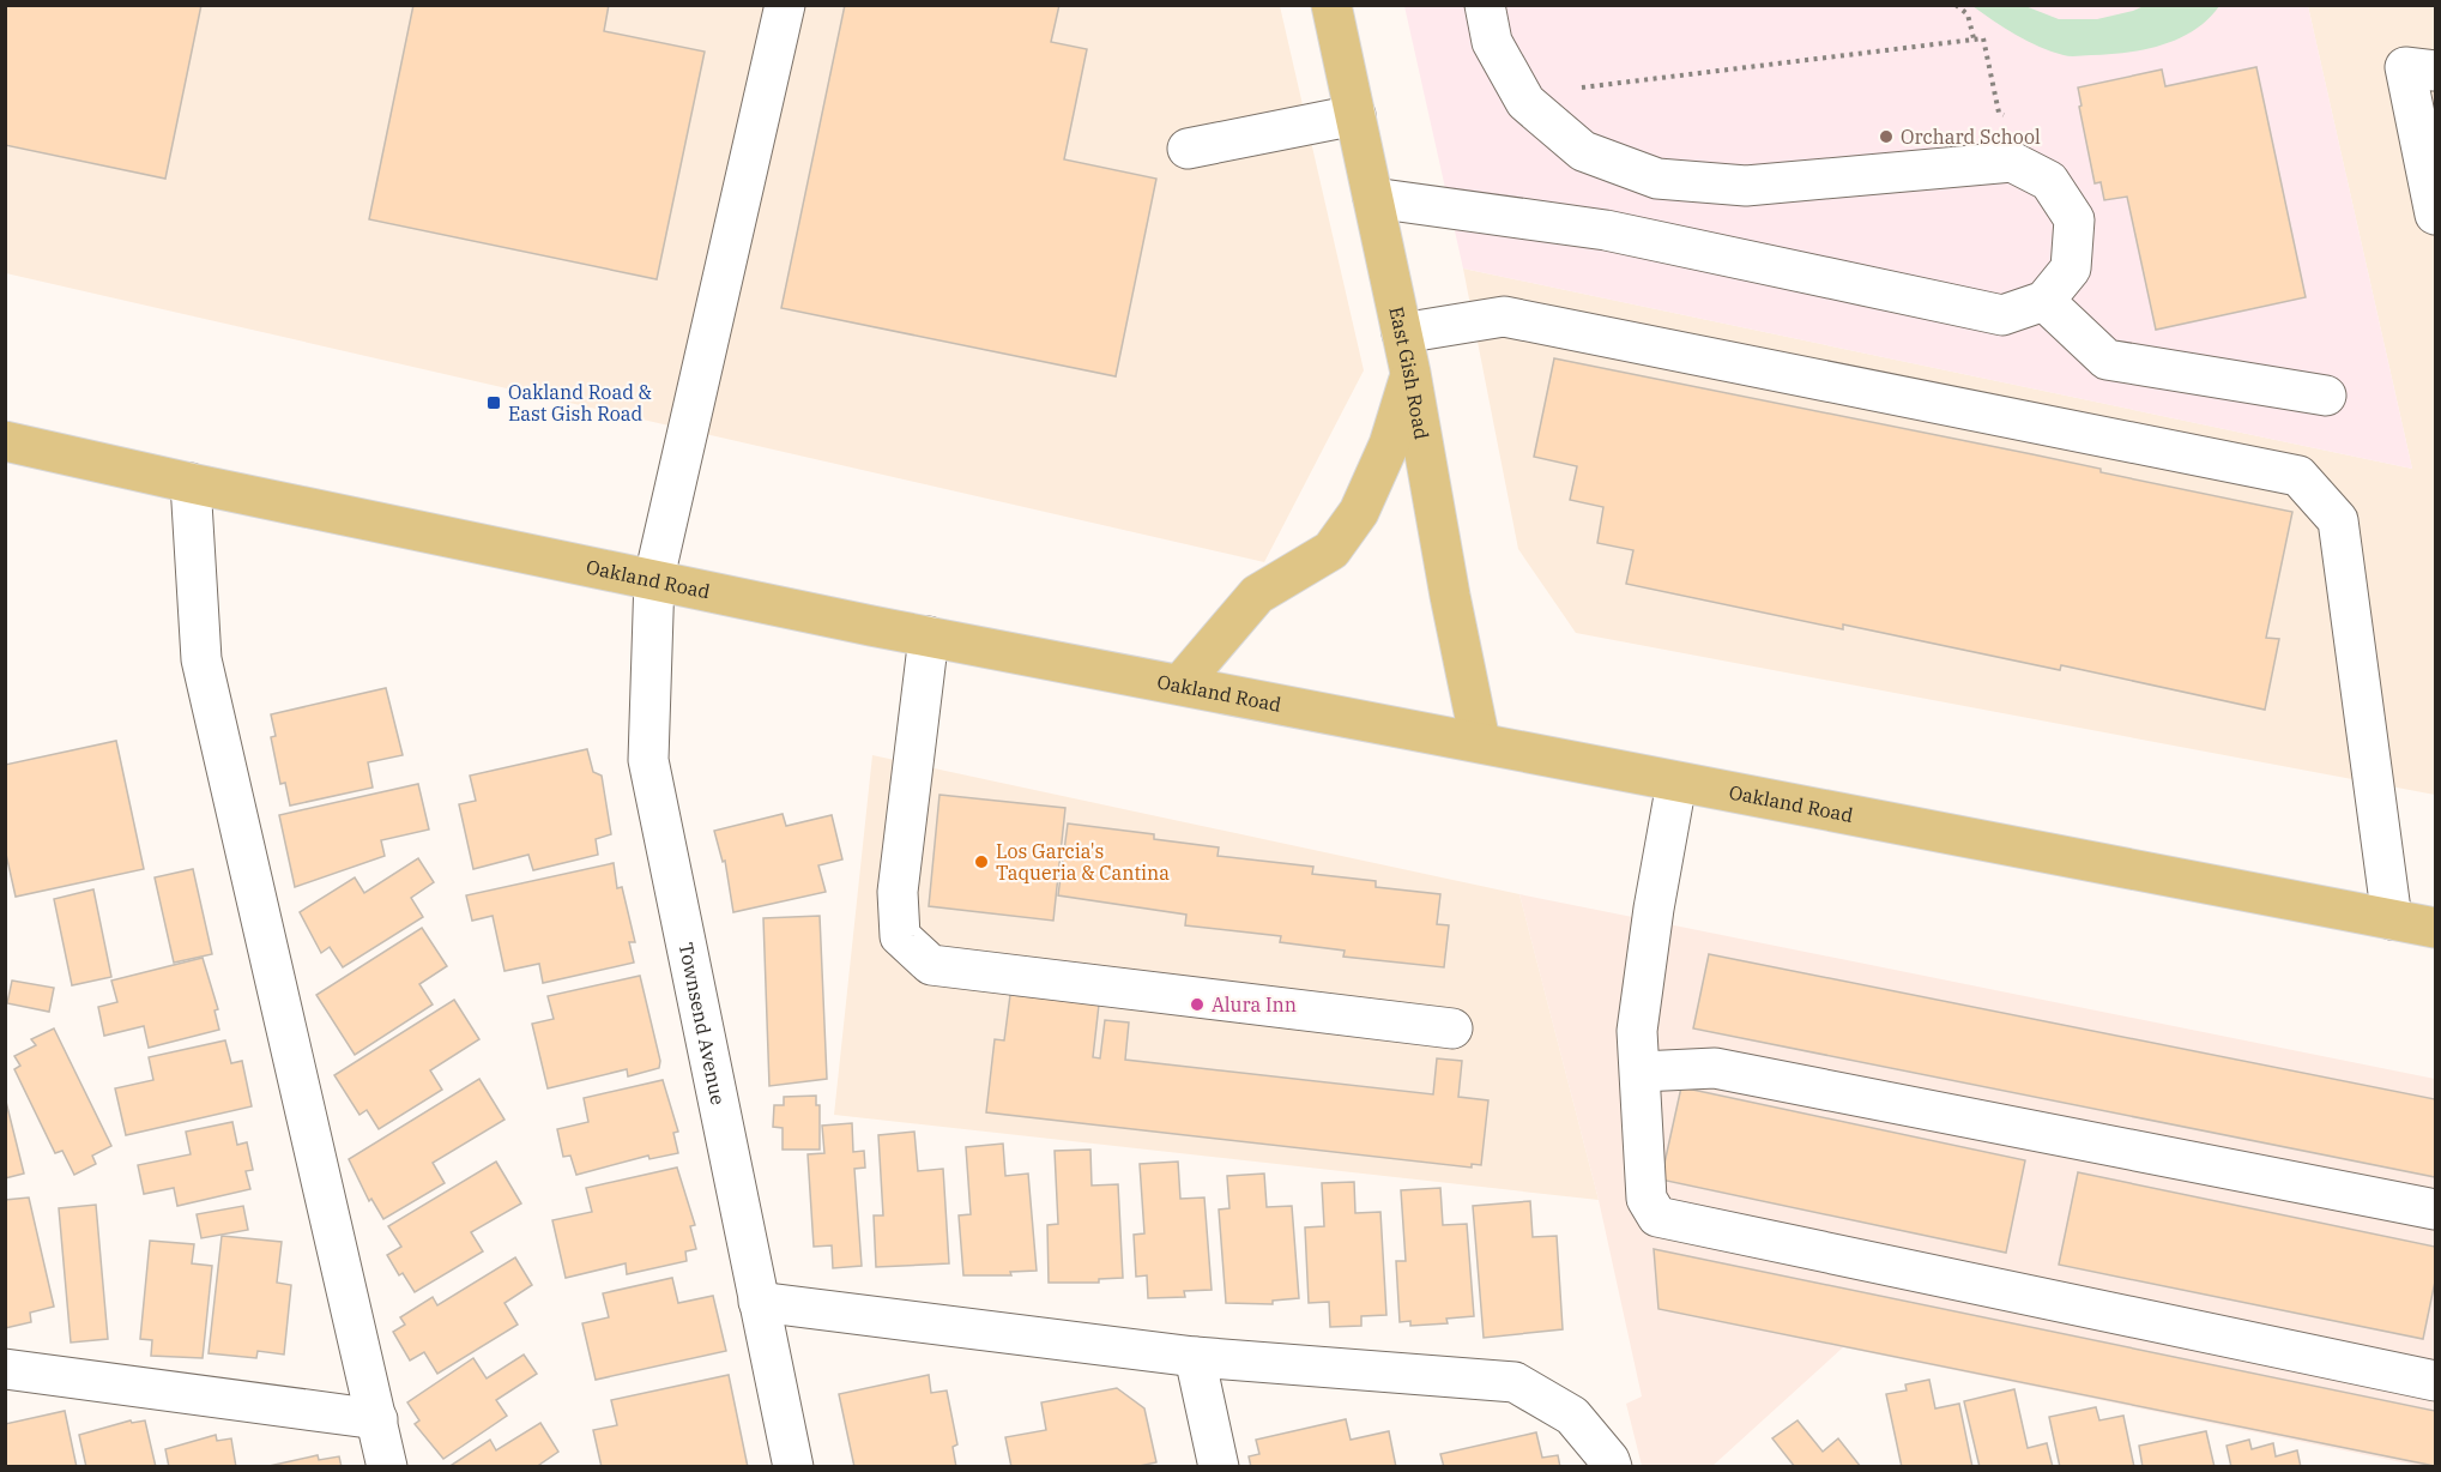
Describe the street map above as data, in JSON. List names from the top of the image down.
{
  "streets": {
    "main road": ["East Gish Road", "Oakland Road"],
    "street": ["Townsend Avenue"]
  },
  "crossings": [
    ["East Gish Road", "Oakland Road"],
    ["Oakland Road", "Townsend Avenue"]
  ],
  "places": {
    "other": ["Orchard School", "Los Garcia's Taqueria & Cantina", "Alura Inn"],
    "transit": ["Oakland Road & East Gish Road"]
  }
}
